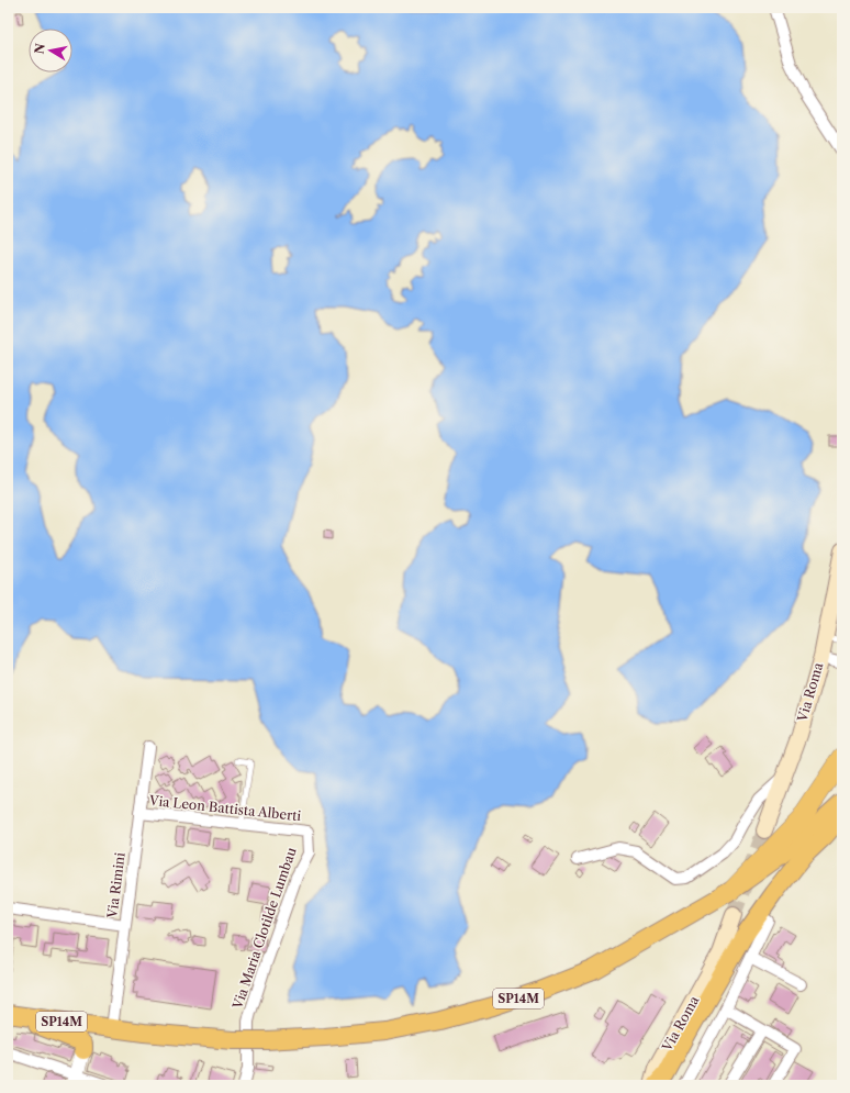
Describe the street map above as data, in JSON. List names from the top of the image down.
{
  "streets": {
    "main road": ["Via Roma", "SP14M"],
    "street": ["Via Leon Battista Alberti", "Via Rimini", "Via Maria Clotilde Lumbau"]
  },
  "crossings": [
    ["Via Leon Battista Alberti", "Via Rimini"],
    ["Via Leon Battista Alberti", "Via Maria Clotilde Lumbau"],
    ["Via Rimini", "SP14M"]
  ],
  "north": "left"
}
